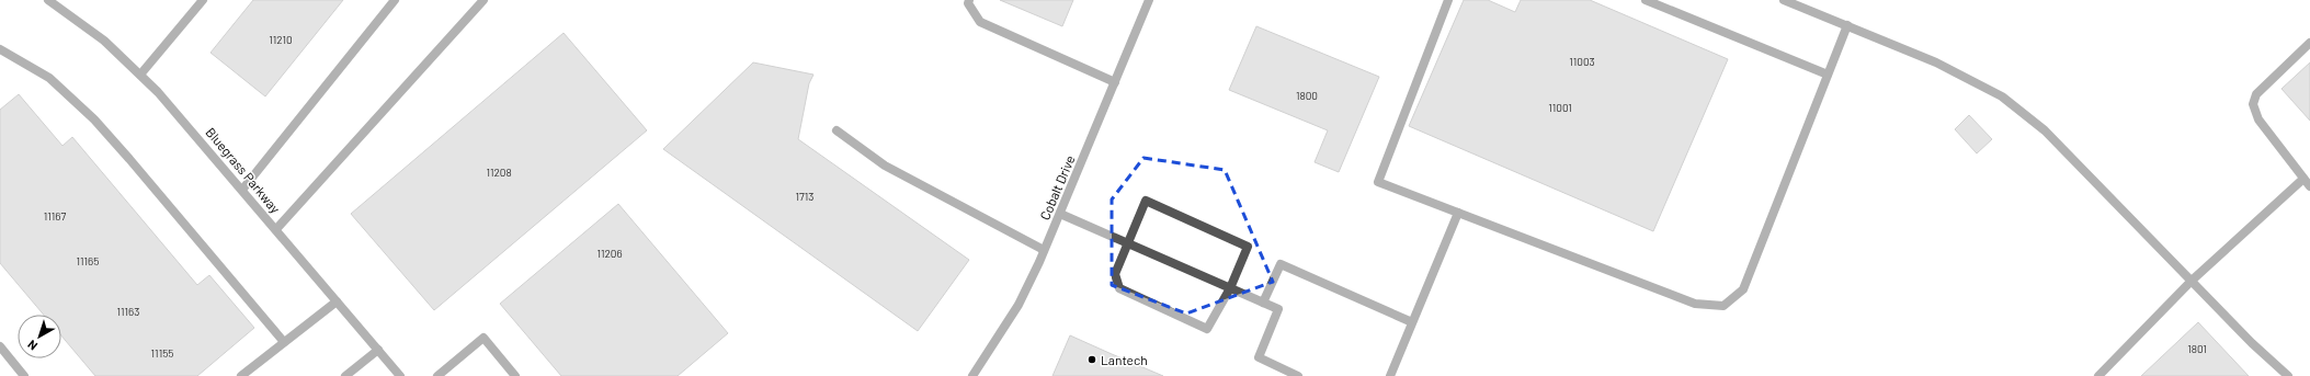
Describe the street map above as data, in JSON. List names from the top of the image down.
{
  "streets": {
    "street": ["Bluegrass Parkway", "Cobalt Drive"]
  },
  "places": ["Lantech"],
  "house_numbers": [
    "11210",
    "11003",
    "1800",
    "11001",
    "11208",
    "1713",
    "11167",
    "11206",
    "11165",
    "11163",
    "1801",
    "11155"
  ],
  "north": "bottom left"
}
